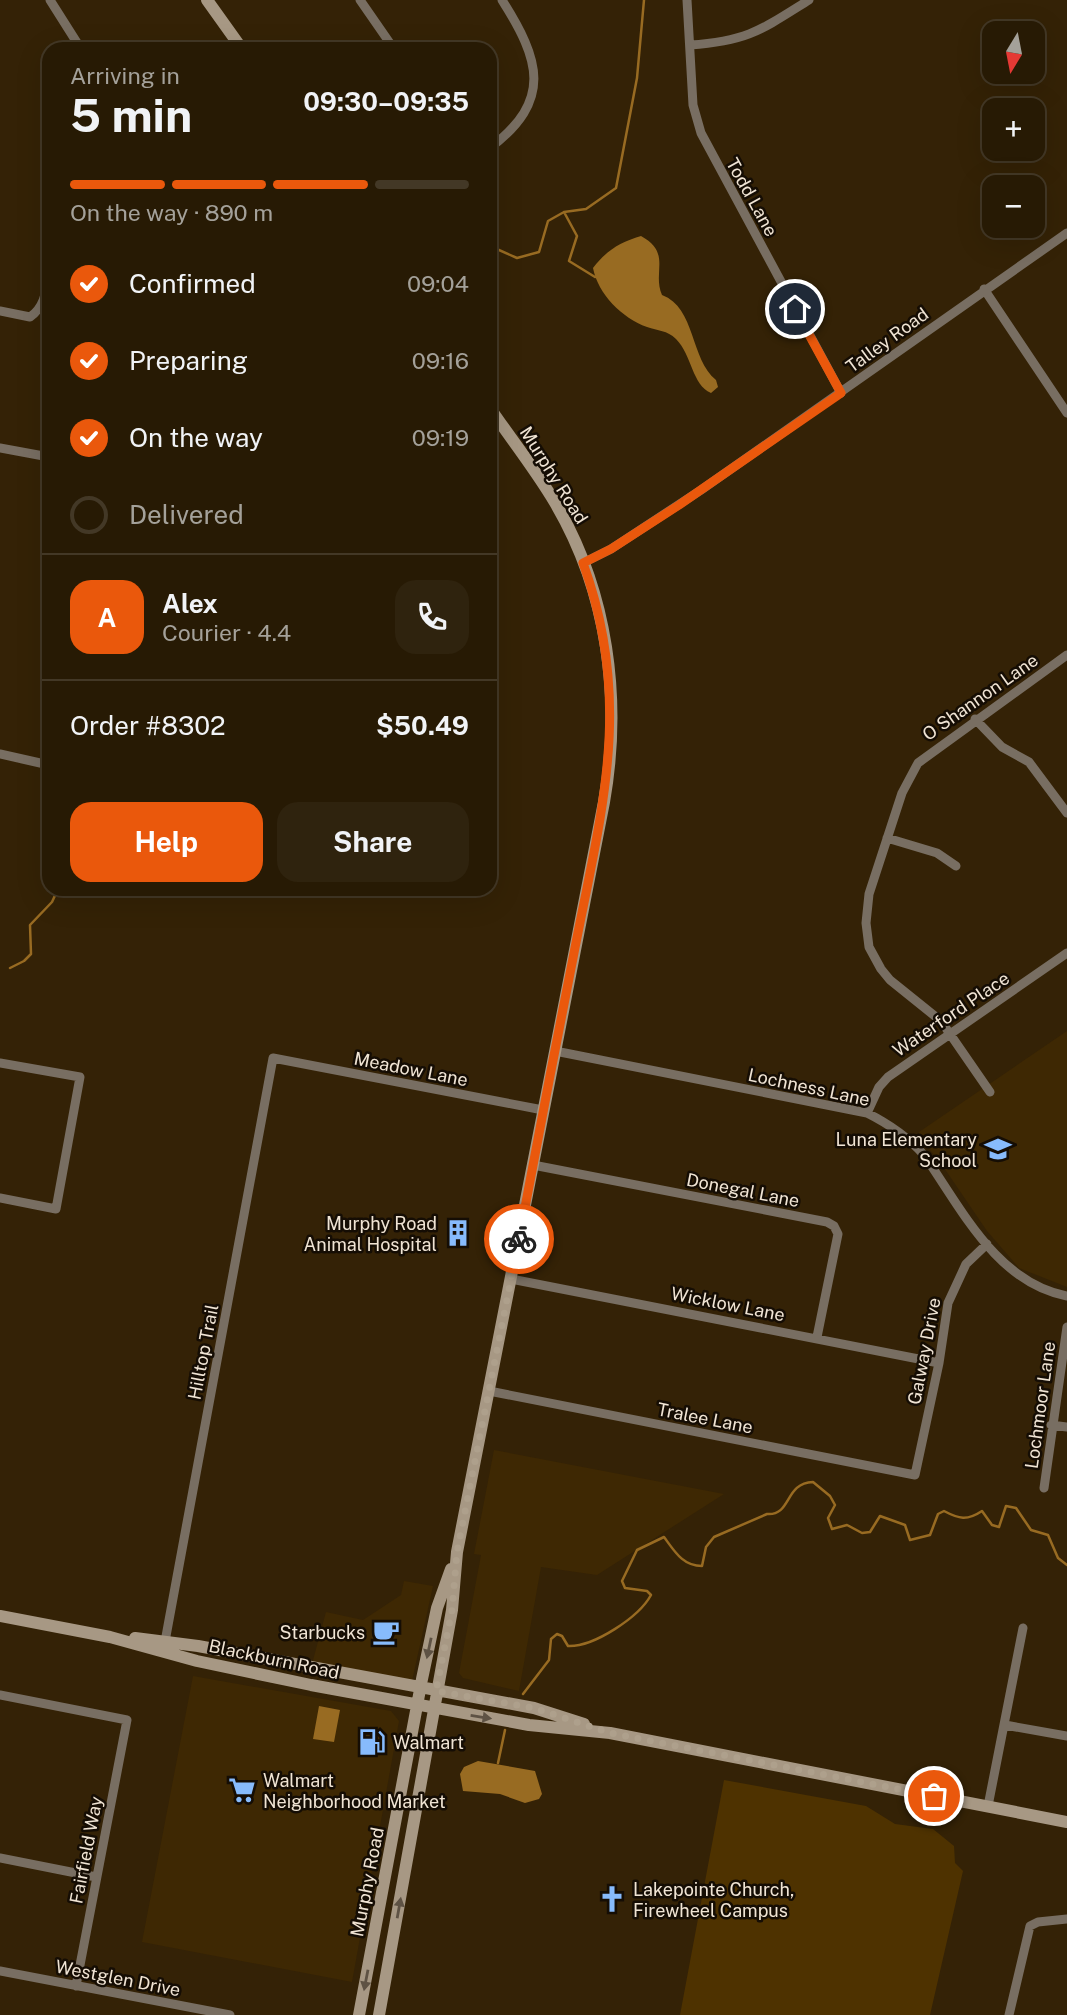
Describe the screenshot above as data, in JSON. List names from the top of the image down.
{
  "streets": {
    "main road": ["Murphy Road", "Blackburn Road"],
    "street": [
      "Todd Lane",
      "Talley Road",
      "O Shannon Lane",
      "Waterford Place",
      "Meadow Lane",
      "Lochness Lane",
      "Donegal Lane",
      "Wicklow Lane",
      "Galway Drive",
      "Hilltop Trail",
      "Lochmoor Lane",
      "Tralee Lane",
      "Fairfield Way",
      "Westglen Drive"
    ]
  },
  "crossings": [
    ["Todd Lane", "Talley Road"],
    ["Talley Road", "Murphy Road"],
    ["Murphy Road", "Meadow Lane"],
    ["Murphy Road", "Lochness Lane"],
    ["Murphy Road", "Donegal Lane"],
    ["Murphy Road", "Wicklow Lane"],
    ["Murphy Road", "Tralee Lane"],
    ["Murphy Road", "Blackburn Road"],
    ["O Shannon Lane", "Waterford Place"],
    ["Waterford Place", "Lochness Lane"],
    ["Meadow Lane", "Hilltop Trail"],
    ["Lochness Lane", "Galway Drive"],
    ["Donegal Lane", "Wicklow Lane"],
    ["Wicklow Lane", "Galway Drive"],
    ["Galway Drive", "Tralee Lane"],
    ["Hilltop Trail", "Blackburn Road"],
    ["Fairfield Way", "Westglen Drive"]
  ],
  "places": {
    "school or university": ["Luna Elementary School"],
    "building": ["Murphy Road Animal Hospital"],
    "cafe": ["Starbucks"],
    "fuel station": ["Walmart"],
    "supermarket": ["Walmart Neighborhood Market"],
    "church": ["Lakepointe Church, Firewheel Campus"]
  },
  "north": "bottom",
  "page": {
    "map_buttons": ["+", "−"],
    "heading": ["5 min", "Arriving in", "09:30–09:35"],
    "panel": [
      "Alex",
      "Courier · 4.4",
      "Order #8302",
      "$50.49"
    ],
    "bar": "On the way · 890 m",
    "list": [
      ["Confirmed", "09:04"],
      ["Preparing", "09:16"],
      ["On the way", "09:19"],
      "Delivered"
    ],
    "round": "A",
    "buttons": ["Help", "Share"]
  }
}
